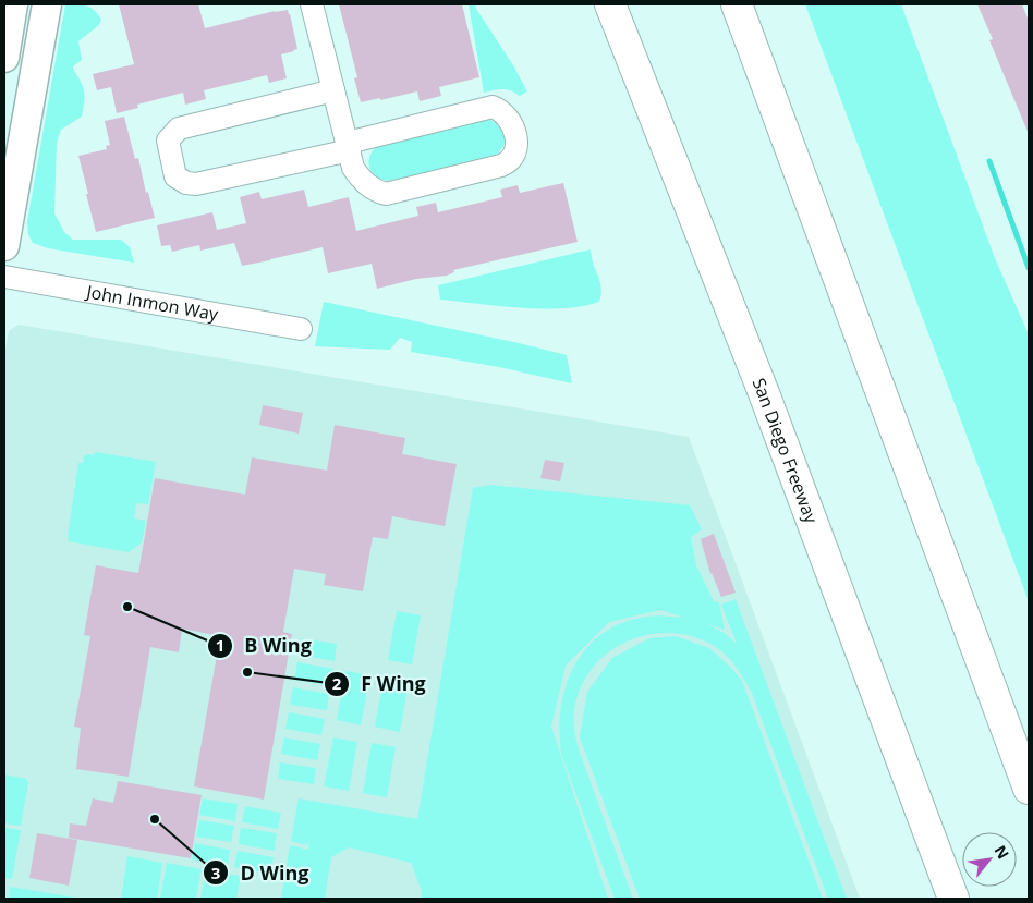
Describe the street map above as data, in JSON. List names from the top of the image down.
{
  "streets": {
    "highway": ["San Diego Freeway"],
    "street": ["John Inmon Way"]
  },
  "places": ["B Wing", "F Wing", "D Wing"],
  "north": "top right"
}
